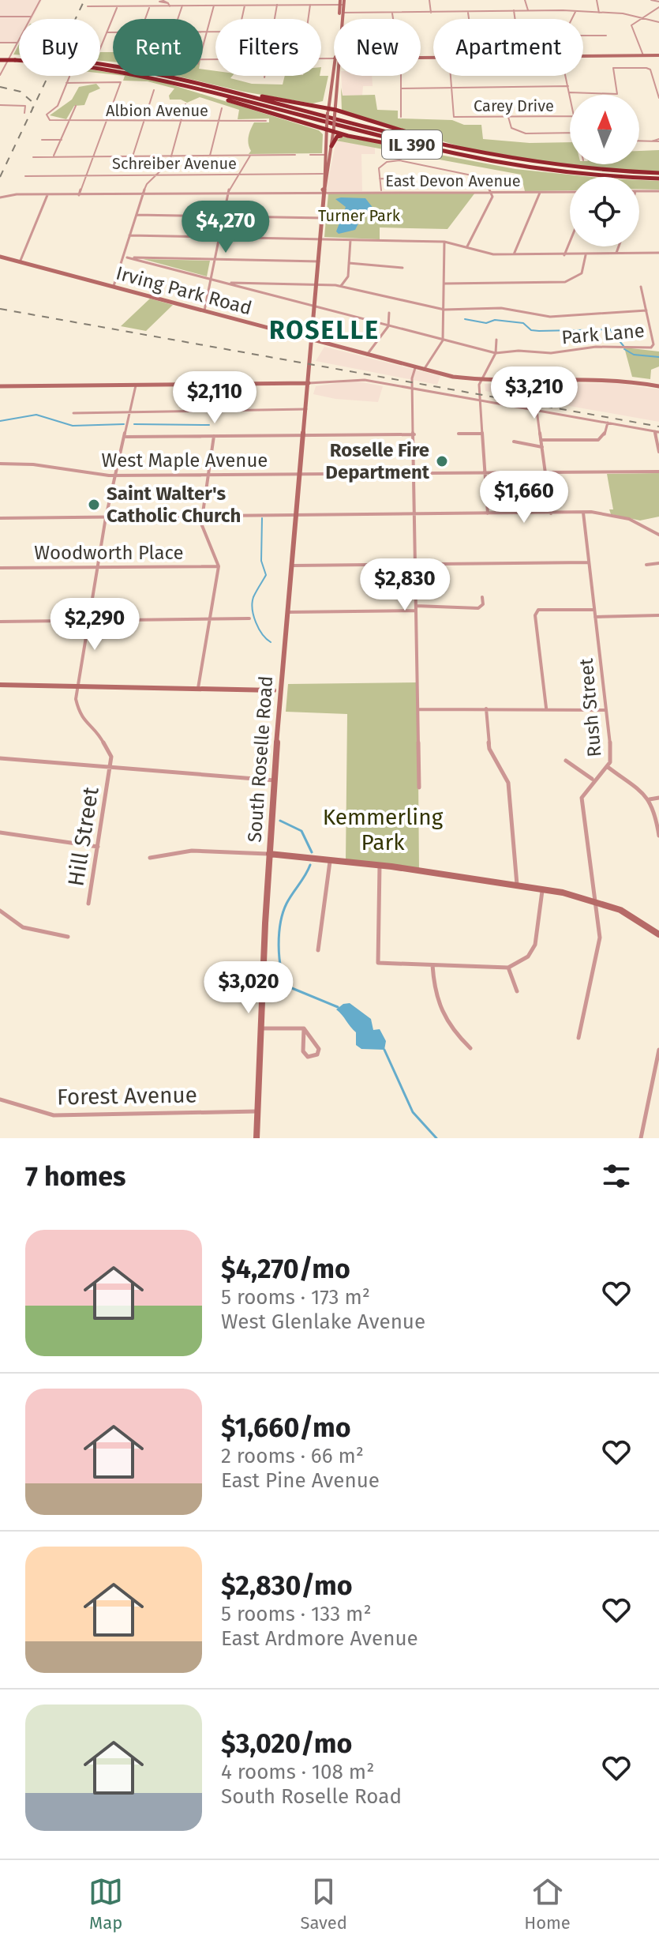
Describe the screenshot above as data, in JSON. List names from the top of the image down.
{
  "streets": {
    "highway": ["IL 390"],
    "main road": ["Irving Park Road", "South Roselle Road"],
    "street": [
      "Carey Drive",
      "Albion Avenue",
      "Schreiber Avenue",
      "East Devon Avenue",
      "Park Lane",
      "West Maple Avenue",
      "Woodworth Place",
      "Rush Street",
      "Hill Street",
      "Forest Avenue"
    ]
  },
  "crossings": [
    ["East Devon Avenue", "South Roselle Road"],
    ["Irving Park Road", "South Roselle Road"],
    ["West Maple Avenue", "South Roselle Road"],
    ["West Maple Avenue", "Hill Street"],
    ["Woodworth Place", "Hill Street"],
    ["South Roselle Road", "Hill Street"],
    ["South Roselle Road", "Forest Avenue"]
  ],
  "districts": ["ROSELLE"],
  "parks": ["Turner Park", "Kemmerling Park"],
  "places": ["Roselle Fire Department", "Saint Walter's Catholic Church"],
  "north": "top",
  "page": {
    "chip": [
      "Buy",
      "Rent",
      "Filters",
      "New",
      "Apartment"
    ],
    "price": [
      "$4,270",
      "$3,210",
      "$2,110",
      "$1,660",
      "$2,830",
      "$2,290",
      "$3,020"
    ],
    "heading": "7 homes",
    "list": [
      {
        "name": "$4,270/mo",
        "note": "5 rooms · 173 m² · West Glenlake Avenue"
      },
      {
        "name": "$1,660/mo",
        "note": "2 rooms · 66 m² · East Pine Avenue"
      },
      {
        "name": "$2,830/mo",
        "note": "5 rooms · 133 m² · East Ardmore Avenue"
      },
      {
        "name": "$3,020/mo",
        "note": "4 rooms · 108 m² · South Roselle Road"
      }
    ],
    "tabs": ["Map", "Saved", "Home"]
  }
}
